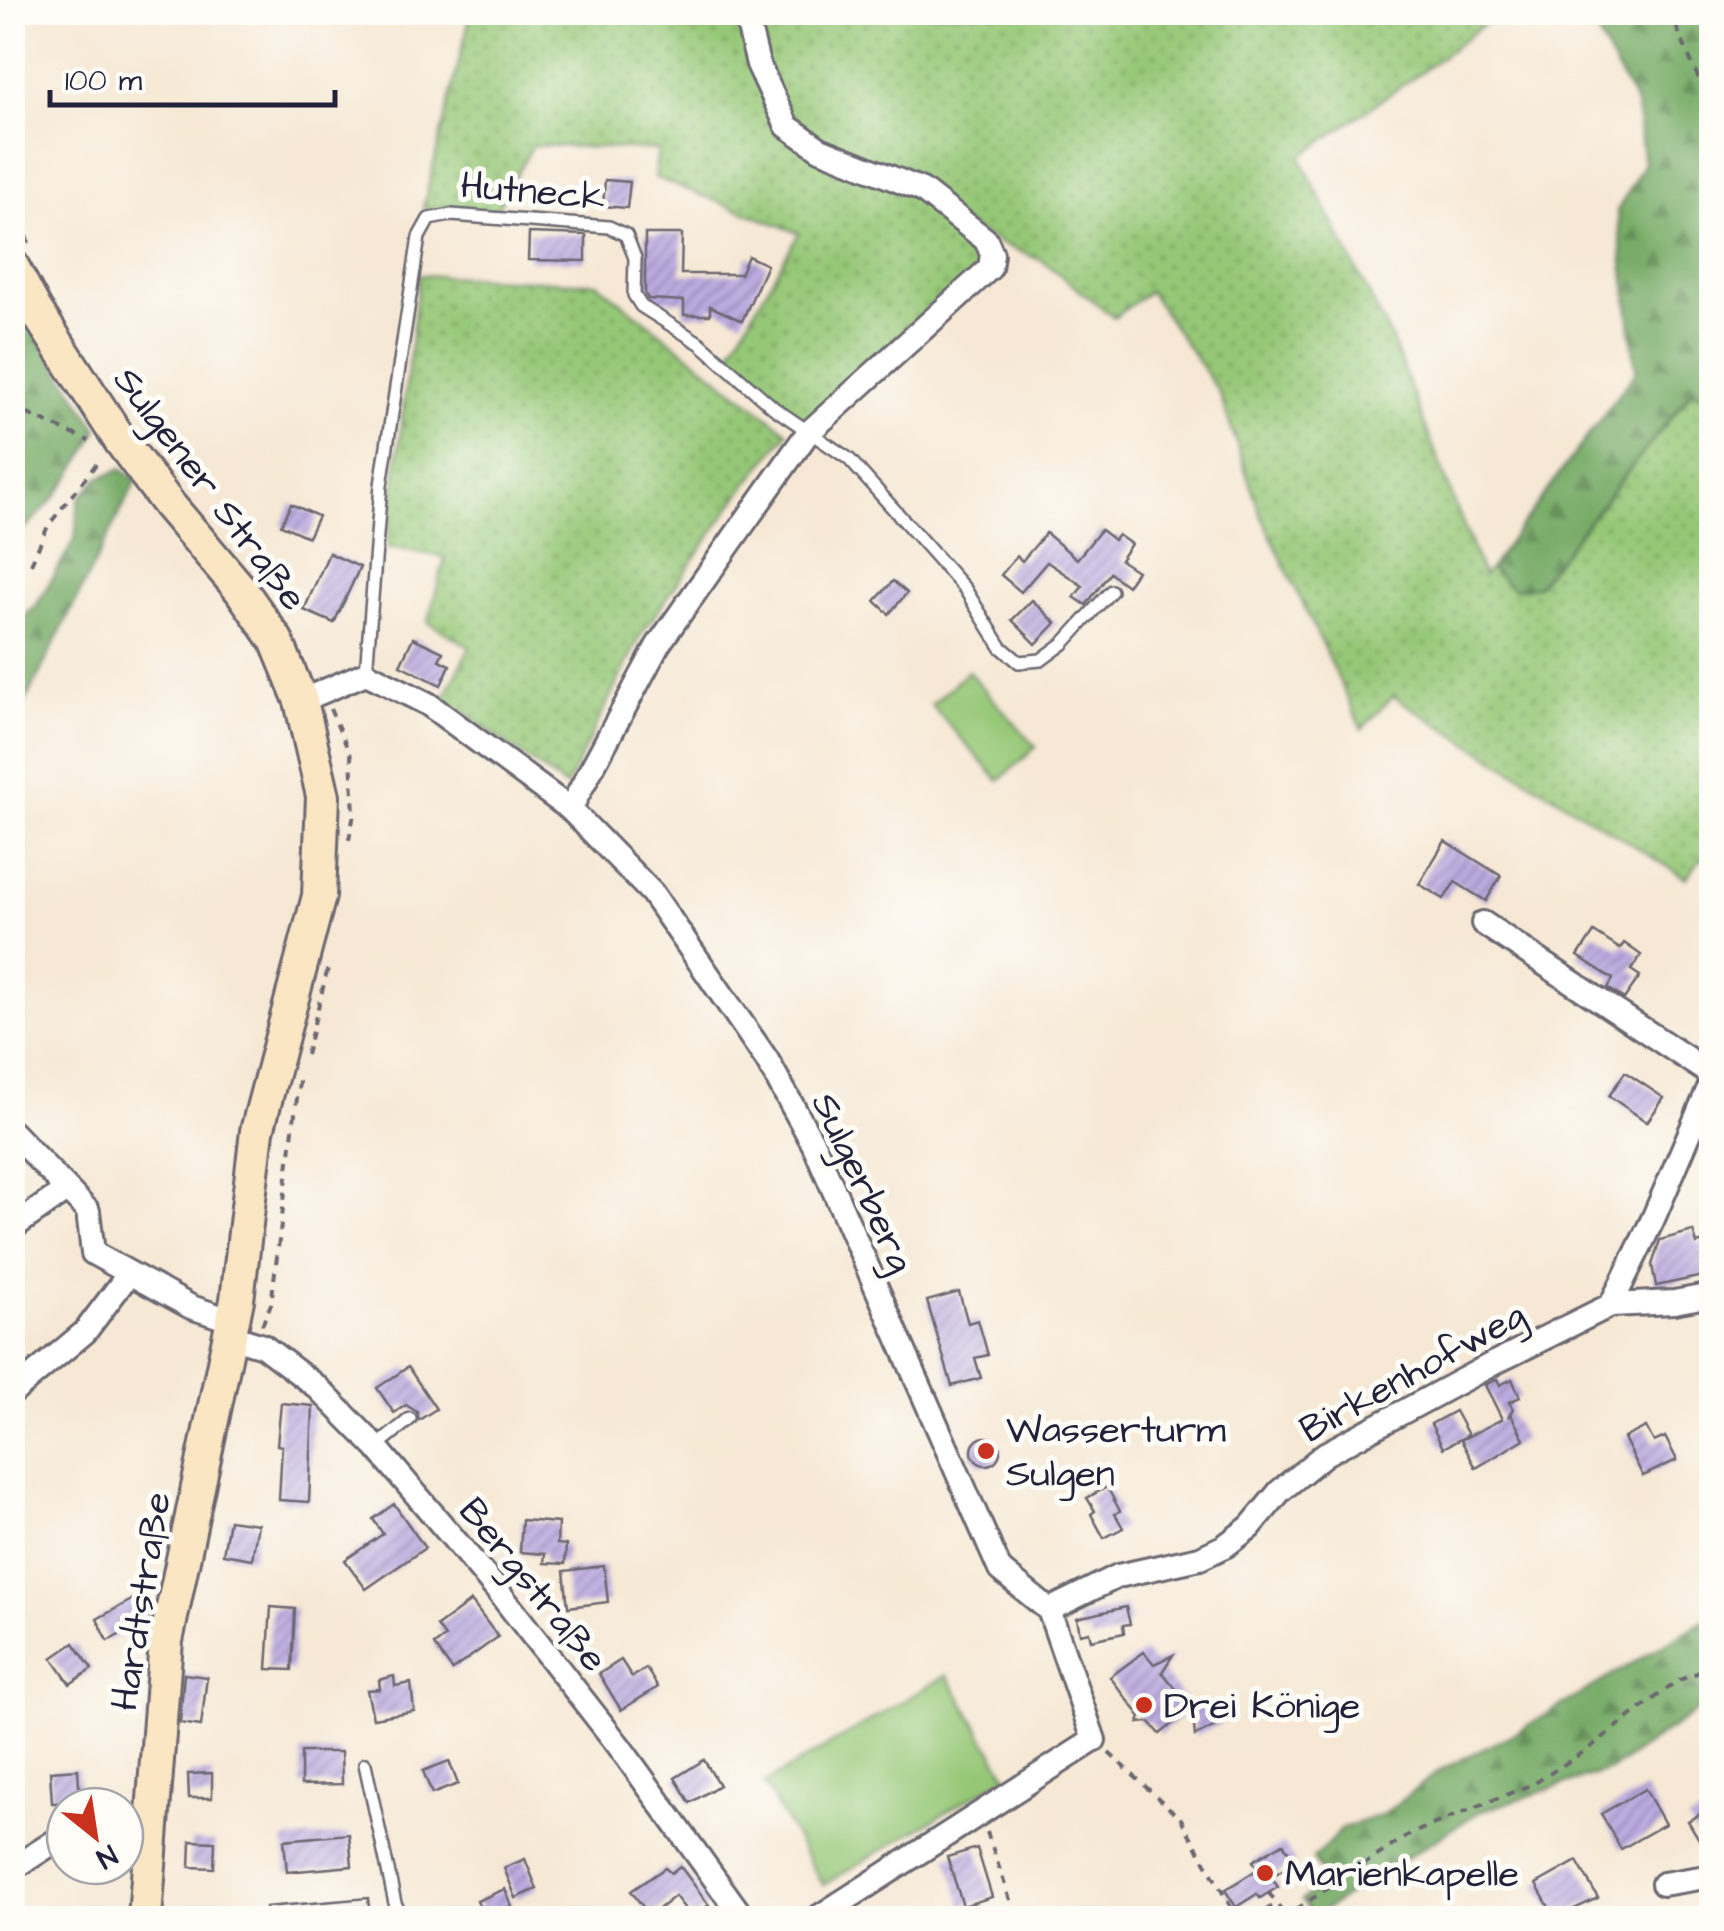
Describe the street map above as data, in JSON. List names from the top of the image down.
{
  "streets": {
    "main road": ["Sulgener Straße", "Hardtstraße"],
    "street": ["Sulgerberg", "Birkenhofweg", "Bergstraße"],
    "lane": ["Hutneck"]
  },
  "crossings": [
    ["Sulgener Straße", "Bergstraße"],
    ["Sulgener Straße", "Hardtstraße"],
    ["Sulgerberg", "Birkenhofweg"],
    ["Bergstraße", "Hardtstraße"]
  ],
  "places": ["Wasserturm Sulgen", "Drei Könige", "Marienkapelle"],
  "scale_bar": "100 m",
  "north": "bottom right"
}
